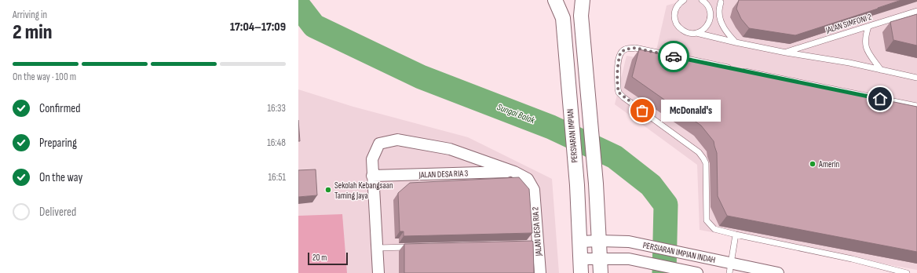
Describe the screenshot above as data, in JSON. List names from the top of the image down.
{
  "streets": {
    "street": [
      "PERSIARAN IMPIAN",
      "JALAN DESA RIA 3",
      "JALAN DESA RIA 2",
      "PERSIARAN IMPIAN INDAH"
    ],
    "lane": ["JALAN SIMFONI 2"]
  },
  "crossings": [
    ["PERSIARAN IMPIAN", "PERSIARAN IMPIAN INDAH"],
    ["JALAN DESA RIA 3", "JALAN DESA RIA 2"]
  ],
  "water": ["Sungai Balak"],
  "places": ["McDonald's", "Amerin", "Sekolah Kebangsaan Taming Jaya"],
  "scale_bar": "20 m",
  "page": {
    "heading": ["2 min", "Arriving in", "17:04–17:09"],
    "bar": "On the way · 100 m",
    "list": [
      ["Confirmed", "16:33"],
      ["Preparing", "16:48"],
      ["On the way", "16:51"],
      "Delivered"
    ],
    "bubble": "McDonald's",
    "scale": "20 m"
  }
}
